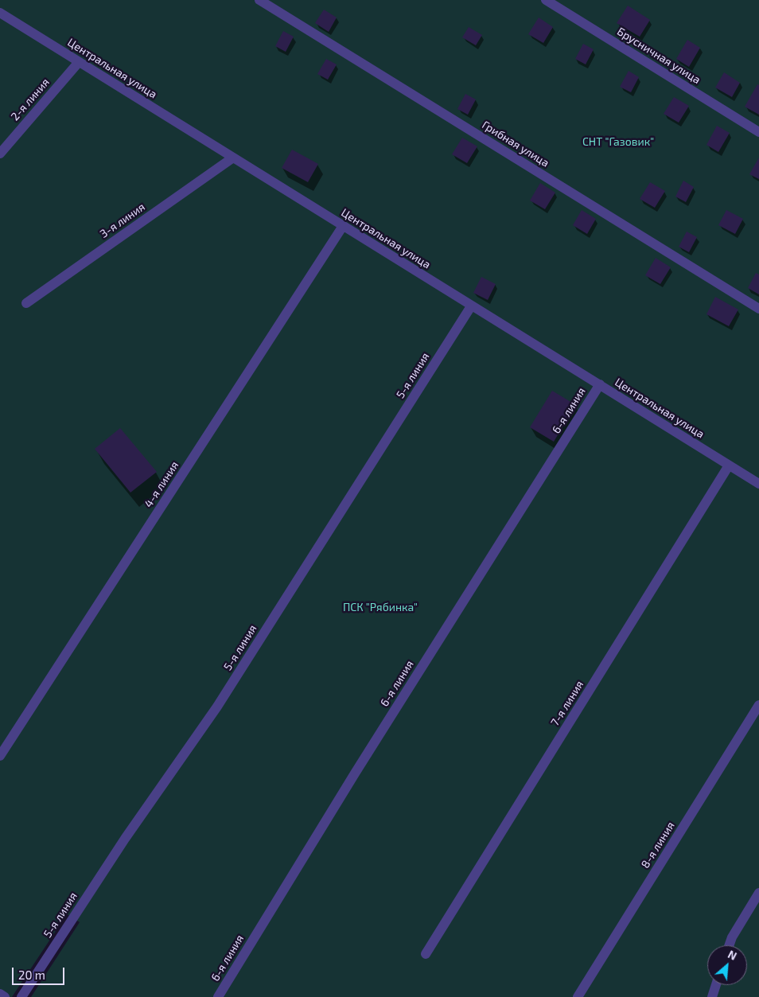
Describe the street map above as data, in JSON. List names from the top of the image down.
{
  "streets": {
    "street": [
      "Брусничная улица",
      "Центральная улица",
      "2-я линия",
      "Грибная улица",
      "3-я линия",
      "5-я линия",
      "6-я линия",
      "4-я линия",
      "7-я линия",
      "8-я линия"
    ]
  },
  "crossings": [
    ["Центральная улица", "2-я линия"],
    ["Центральная улица", "3-я линия"],
    ["Центральная улица", "5-я линия"],
    ["Центральная улица", "6-я линия"],
    ["Центральная улица", "4-я линия"],
    ["Центральная улица", "7-я линия"]
  ],
  "parks": ["СНТ \"Газовик\"", "ПСК \"Рябинка\""],
  "scale_bar": "20 m",
  "north": "top right"
}
